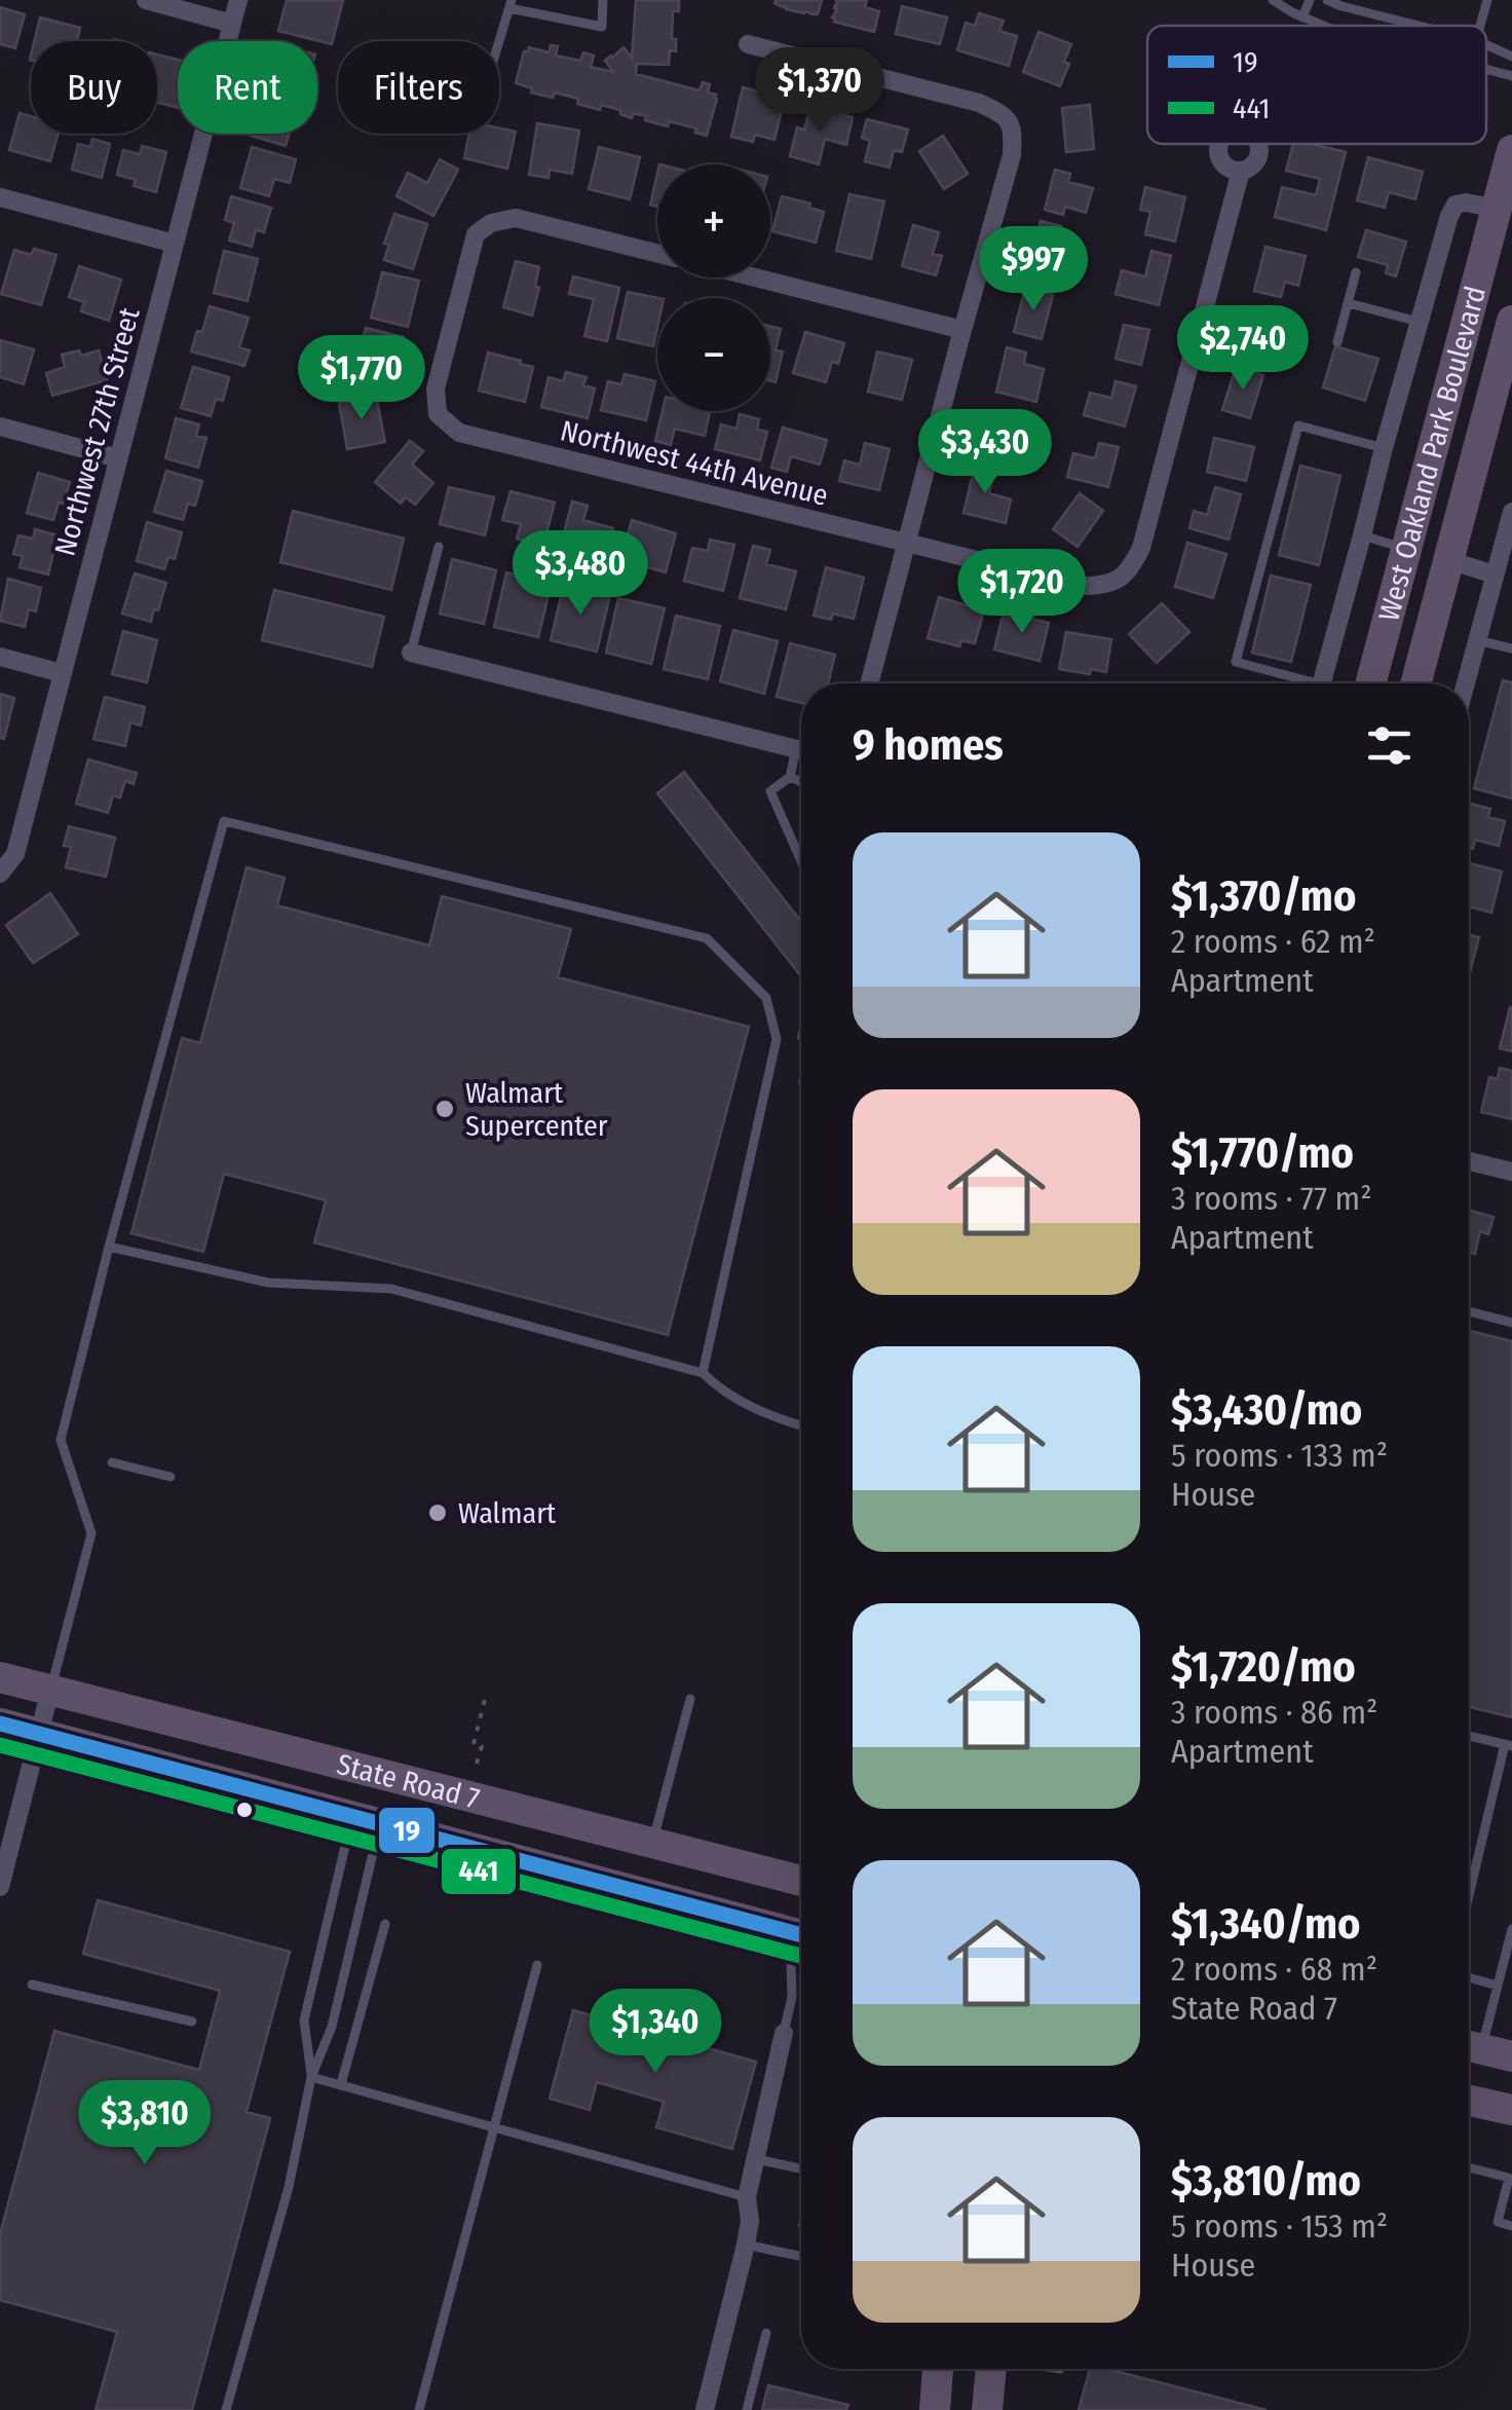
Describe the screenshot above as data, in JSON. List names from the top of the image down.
{
  "streets": {
    "main road": ["West Oakland Park Boulevard", "State Road 7"],
    "street": ["Northwest 27th Street", "Northwest 44th Avenue"]
  },
  "places": ["Walmart Supercenter", "Walmart"],
  "lines": ["transit line 19", "transit line 441"],
  "legend": ["19", "441"],
  "page": {
    "chip": ["Buy", "Rent", "Filters"],
    "price": [
      "$1,370",
      "$997",
      "$2,740",
      "$1,770",
      "$3,430",
      "$3,480",
      "$1,720",
      "$1,340",
      "$3,810"
    ],
    "map_buttons": ["+", "−"],
    "heading": "9 homes",
    "list": [
      {
        "name": "$1,370/mo",
        "note": "2 rooms · 62 m² · Apartment"
      },
      {
        "name": "$1,770/mo",
        "note": "3 rooms · 77 m² · Apartment"
      },
      {
        "name": "$3,430/mo",
        "note": "5 rooms · 133 m² · House"
      },
      {
        "name": "$1,720/mo",
        "note": "3 rooms · 86 m² · Apartment"
      },
      {
        "name": "$1,340/mo",
        "note": "2 rooms · 68 m² · State Road 7"
      },
      {
        "name": "$3,810/mo",
        "note": "5 rooms · 153 m² · House"
      }
    ]
  }
}
